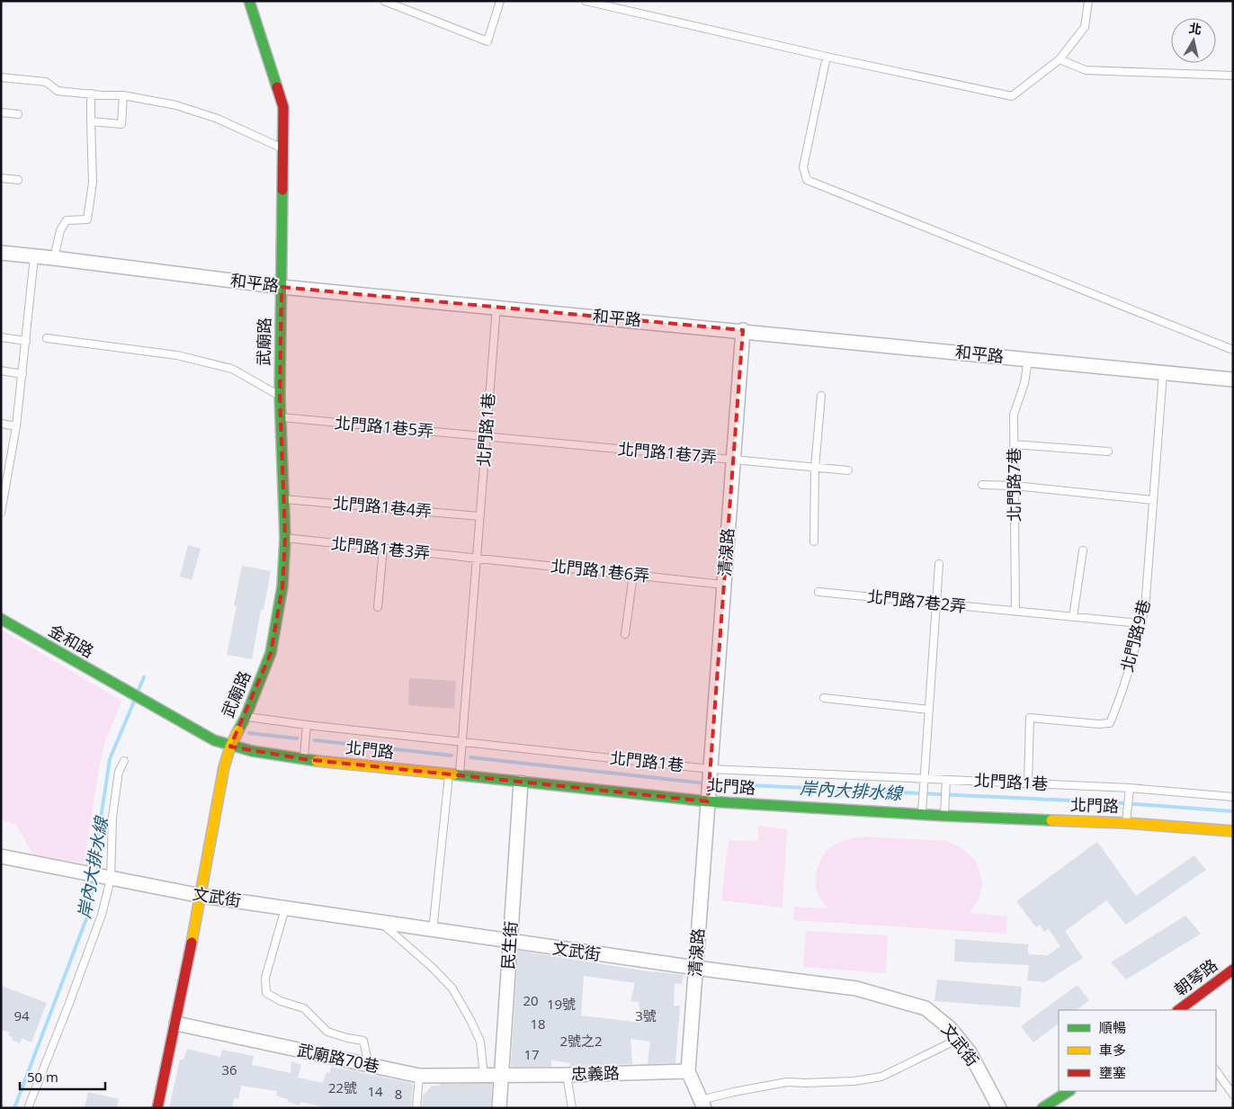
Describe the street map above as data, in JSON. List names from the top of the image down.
{
  "streets": {
    "street": [
      "和平路",
      "武廟路",
      "清湶路",
      "金和路",
      "北門路",
      "文武街",
      "民生街",
      "朝琴路",
      "武廟路70巷",
      "忠義路"
    ],
    "lane": [
      "北門路1巷5弄",
      "北門路1巷",
      "北門路1巷7弄",
      "北門路7巷",
      "北門路1巷4弄",
      "北門路1巷3弄",
      "北門路1巷6弄",
      "北門路7巷2弄",
      "北門路9巷"
    ]
  },
  "crossings": [
    ["和平路", "武廟路"],
    ["和平路", "北門路1巷"],
    ["和平路", "北門路7巷"],
    ["和平路", "清湶路"],
    ["和平路", "北門路9巷"],
    ["武廟路", "北門路1巷5弄"],
    ["武廟路", "北門路1巷"],
    ["武廟路", "北門路1巷4弄"],
    ["武廟路", "北門路1巷3弄"],
    ["武廟路", "金和路"],
    ["武廟路", "北門路"],
    ["武廟路", "文武街"],
    ["武廟路", "武廟路70巷"],
    ["北門路1巷5弄", "北門路1巷"],
    ["北門路1巷5弄", "北門路1巷7弄"],
    ["北門路1巷", "北門路1巷7弄"],
    ["北門路1巷", "北門路1巷4弄"],
    ["北門路1巷", "北門路1巷3弄"],
    ["北門路1巷", "清湶路"],
    ["北門路1巷", "北門路1巷6弄"],
    ["北門路1巷", "北門路9巷"],
    ["北門路1巷", "北門路"],
    ["北門路1巷", "文武街"],
    ["北門路1巷7弄", "清湶路"],
    ["北門路7巷", "北門路7巷2弄"],
    ["北門路1巷3弄", "北門路1巷6弄"],
    ["清湶路", "北門路1巷6弄"],
    ["清湶路", "北門路"],
    ["清湶路", "文武街"],
    ["清湶路", "忠義路"],
    ["北門路7巷2弄", "北門路9巷"],
    ["金和路", "北門路"],
    ["北門路", "民生街"],
    ["文武街", "民生街"],
    ["民生街", "武廟路70巷"],
    ["民生街", "忠義路"],
    ["武廟路70巷", "忠義路"]
  ],
  "water": ["岸內大排水線"],
  "house_numbers": [
    "20",
    "19號",
    "94",
    "3號",
    "18",
    "2號之2",
    "17",
    "36",
    "22號",
    "14",
    "8"
  ],
  "legend": ["順暢", "車多", "壅塞"],
  "scale_bar": "50 m",
  "north": "top"
}
